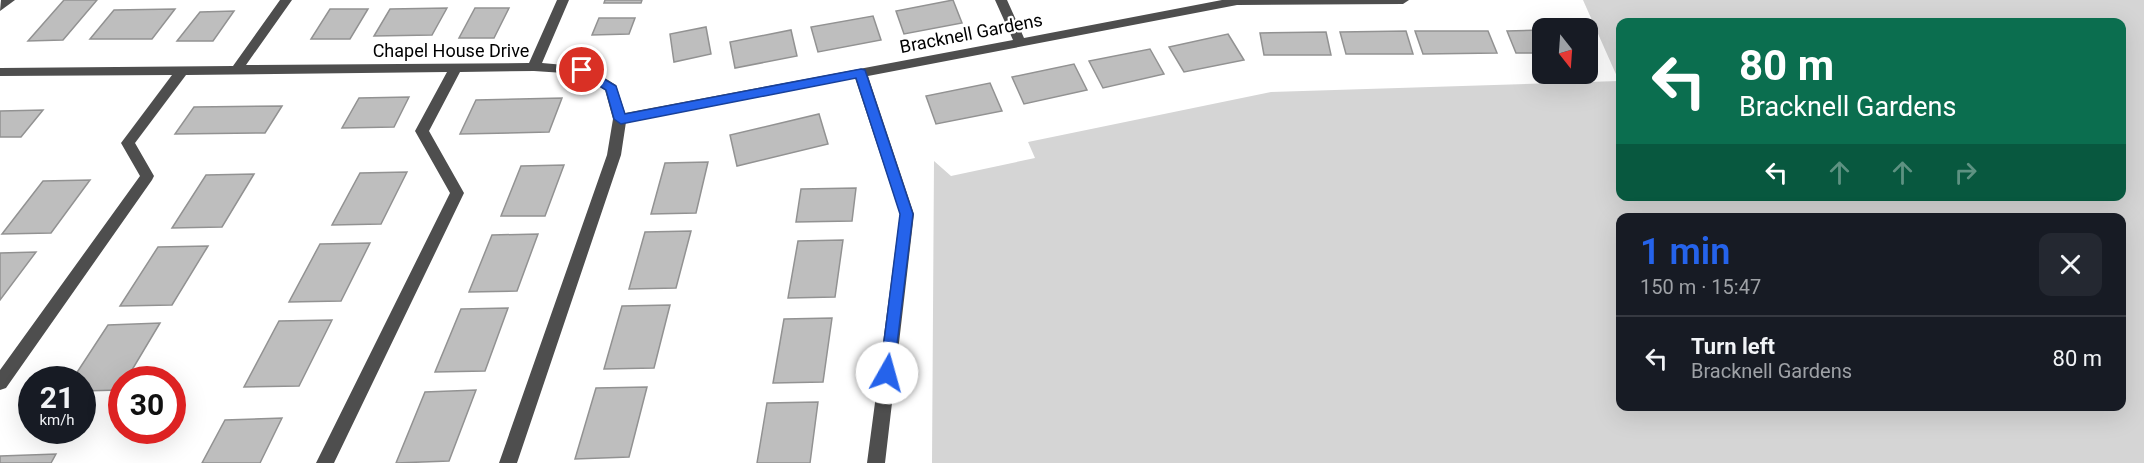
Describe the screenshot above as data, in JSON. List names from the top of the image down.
{
  "streets": {
    "street": ["Bracknell Gardens", "Chapel House Drive"]
  },
  "crossings": [
    ["Bracknell Gardens", "Chapel House Drive"]
  ],
  "north": "bottom",
  "page": {
    "turn": ["80 m", "Bracknell Gardens"],
    "heading": ["1 min", "150 m · 15:47"],
    "list": [
      {
        "name": "Turn left",
        "note": "Bracknell Gardens",
        "value": "80 m"
      }
    ],
    "speed": "21 km/h",
    "limit": "30"
  }
}
